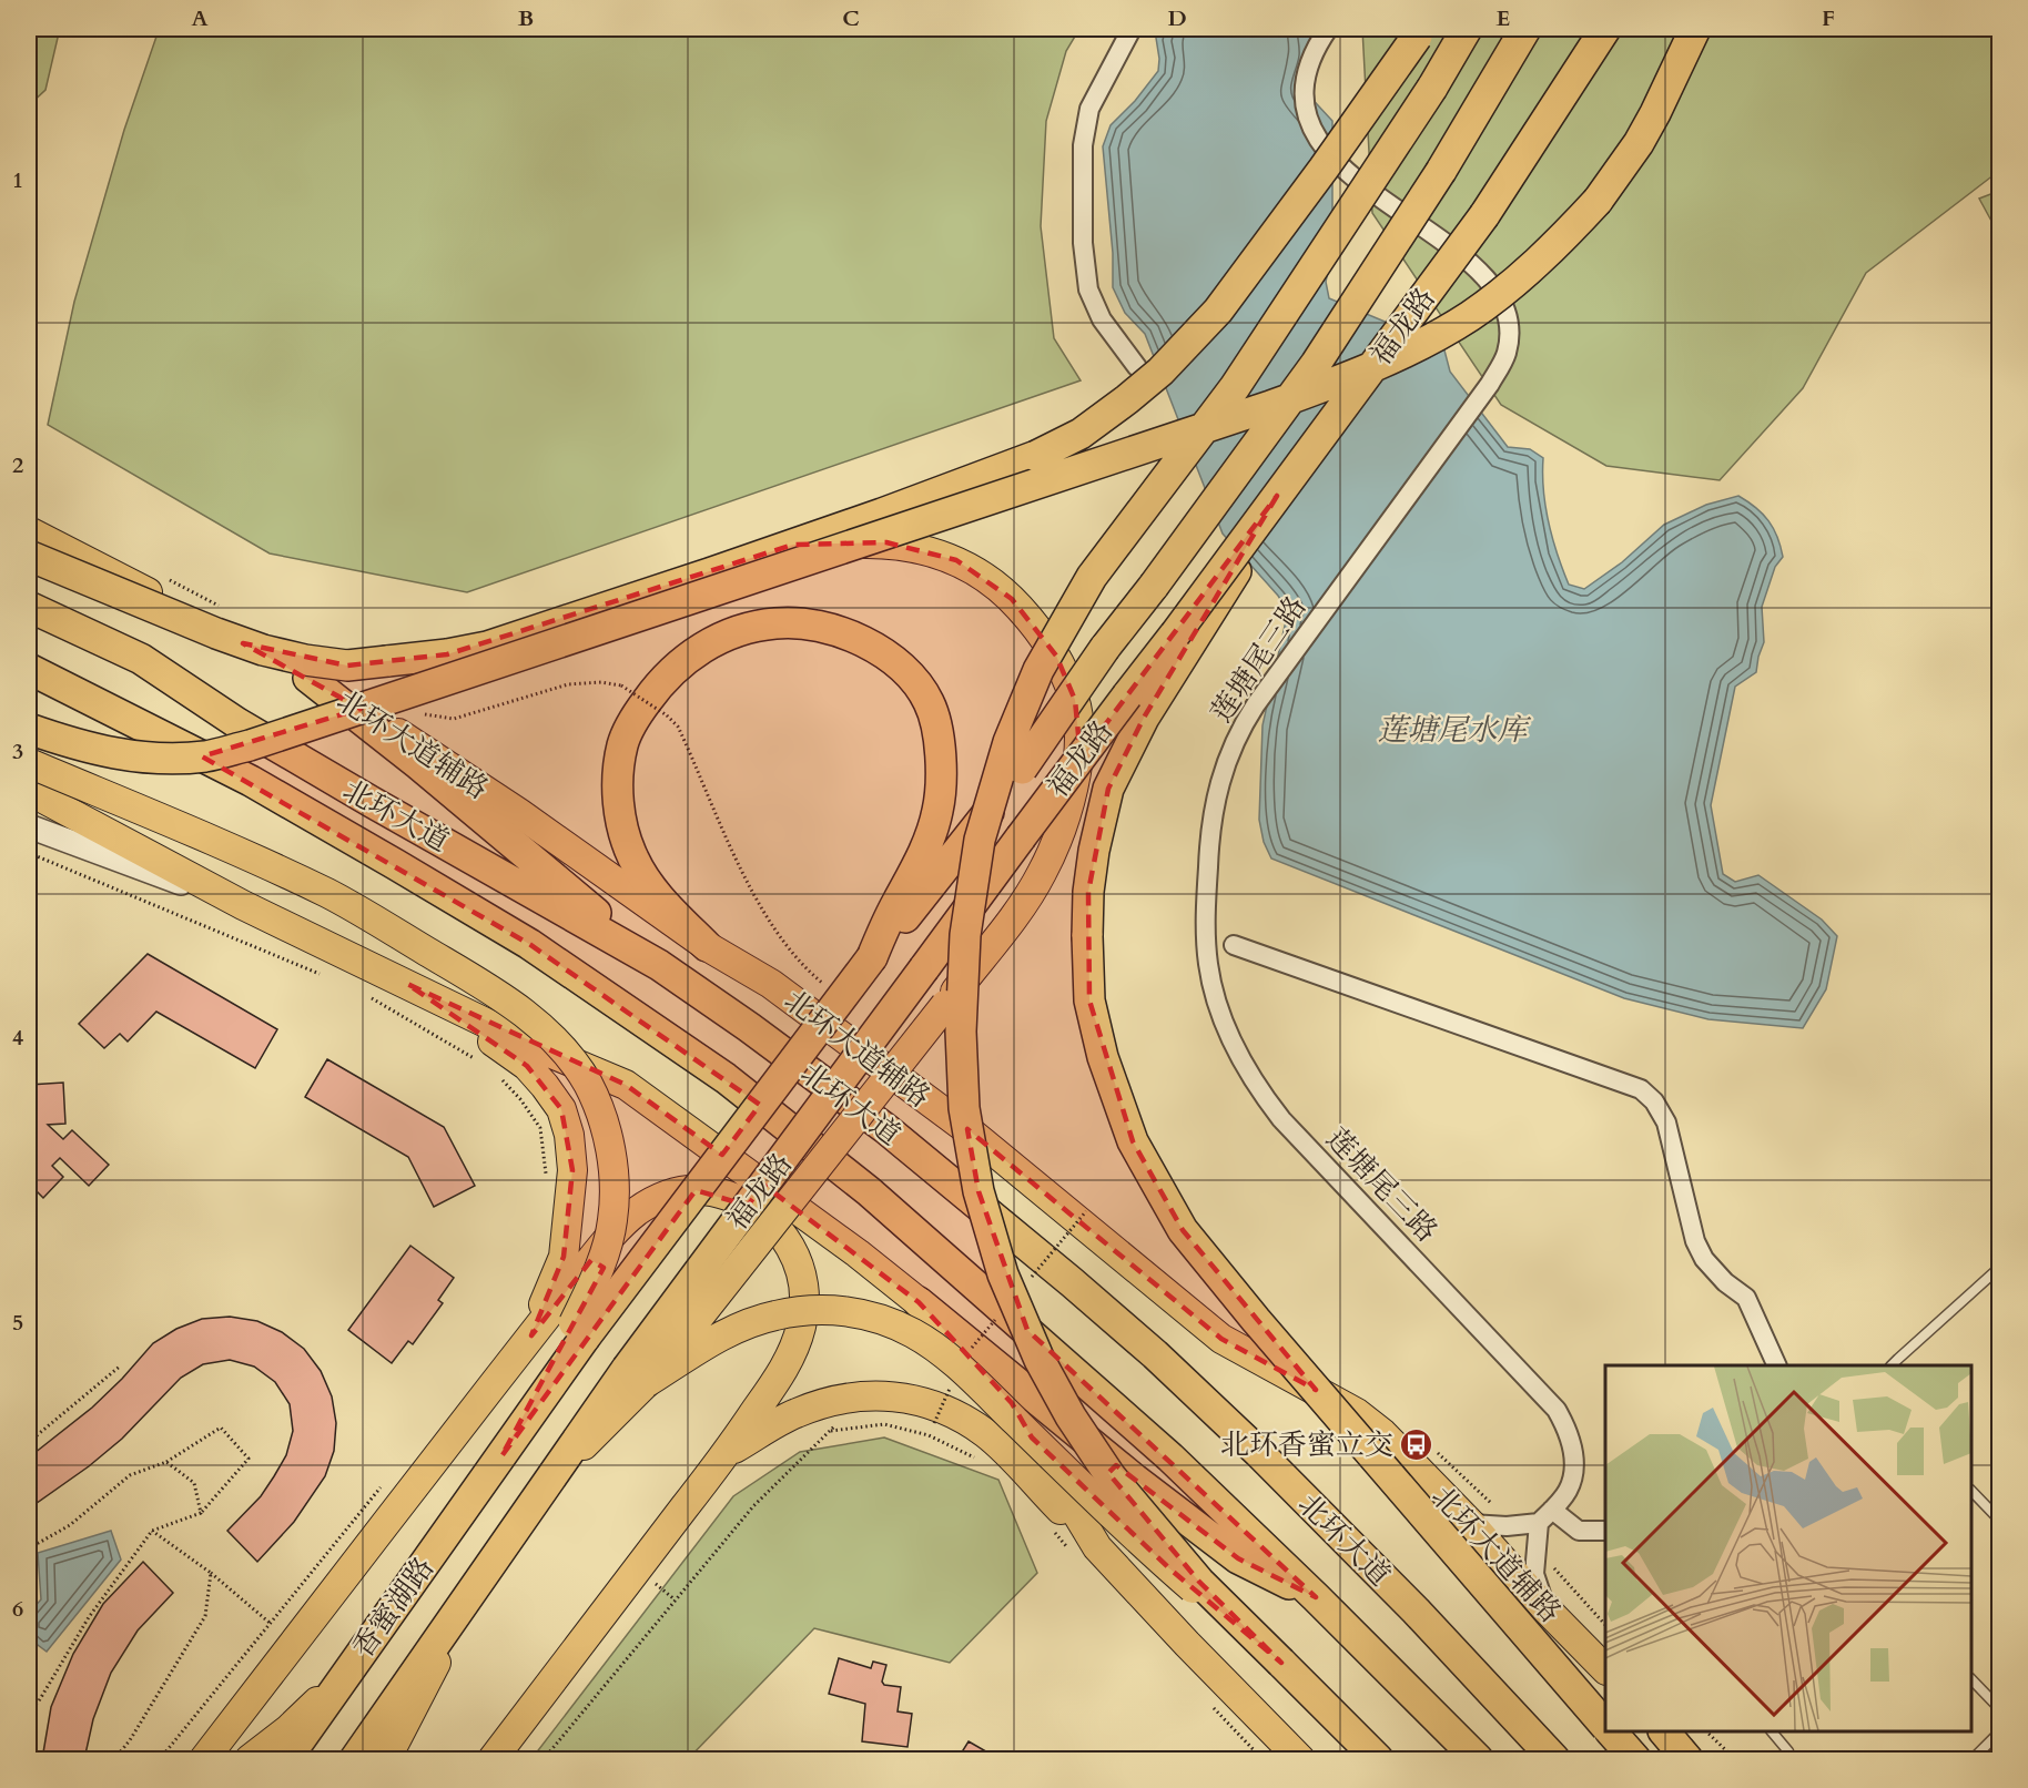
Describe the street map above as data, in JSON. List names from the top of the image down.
{
  "streets": {
    "highway": ["福龙路", "北环大道", "香蜜湖路"],
    "main road": ["北环大道辅路"],
    "street": ["莲塘尾三路"]
  },
  "crossings": [
    ["福龙路", "香蜜湖路"]
  ],
  "water": ["莲塘尾水库"],
  "places": {
    "bus stop": ["北环香蜜立交"]
  },
  "grid": {
    "columns": [
      "A",
      "B",
      "C",
      "D",
      "E",
      "F"
    ],
    "rows": [
      "1",
      "2",
      "3",
      "4",
      "5",
      "6"
    ]
  }
}
